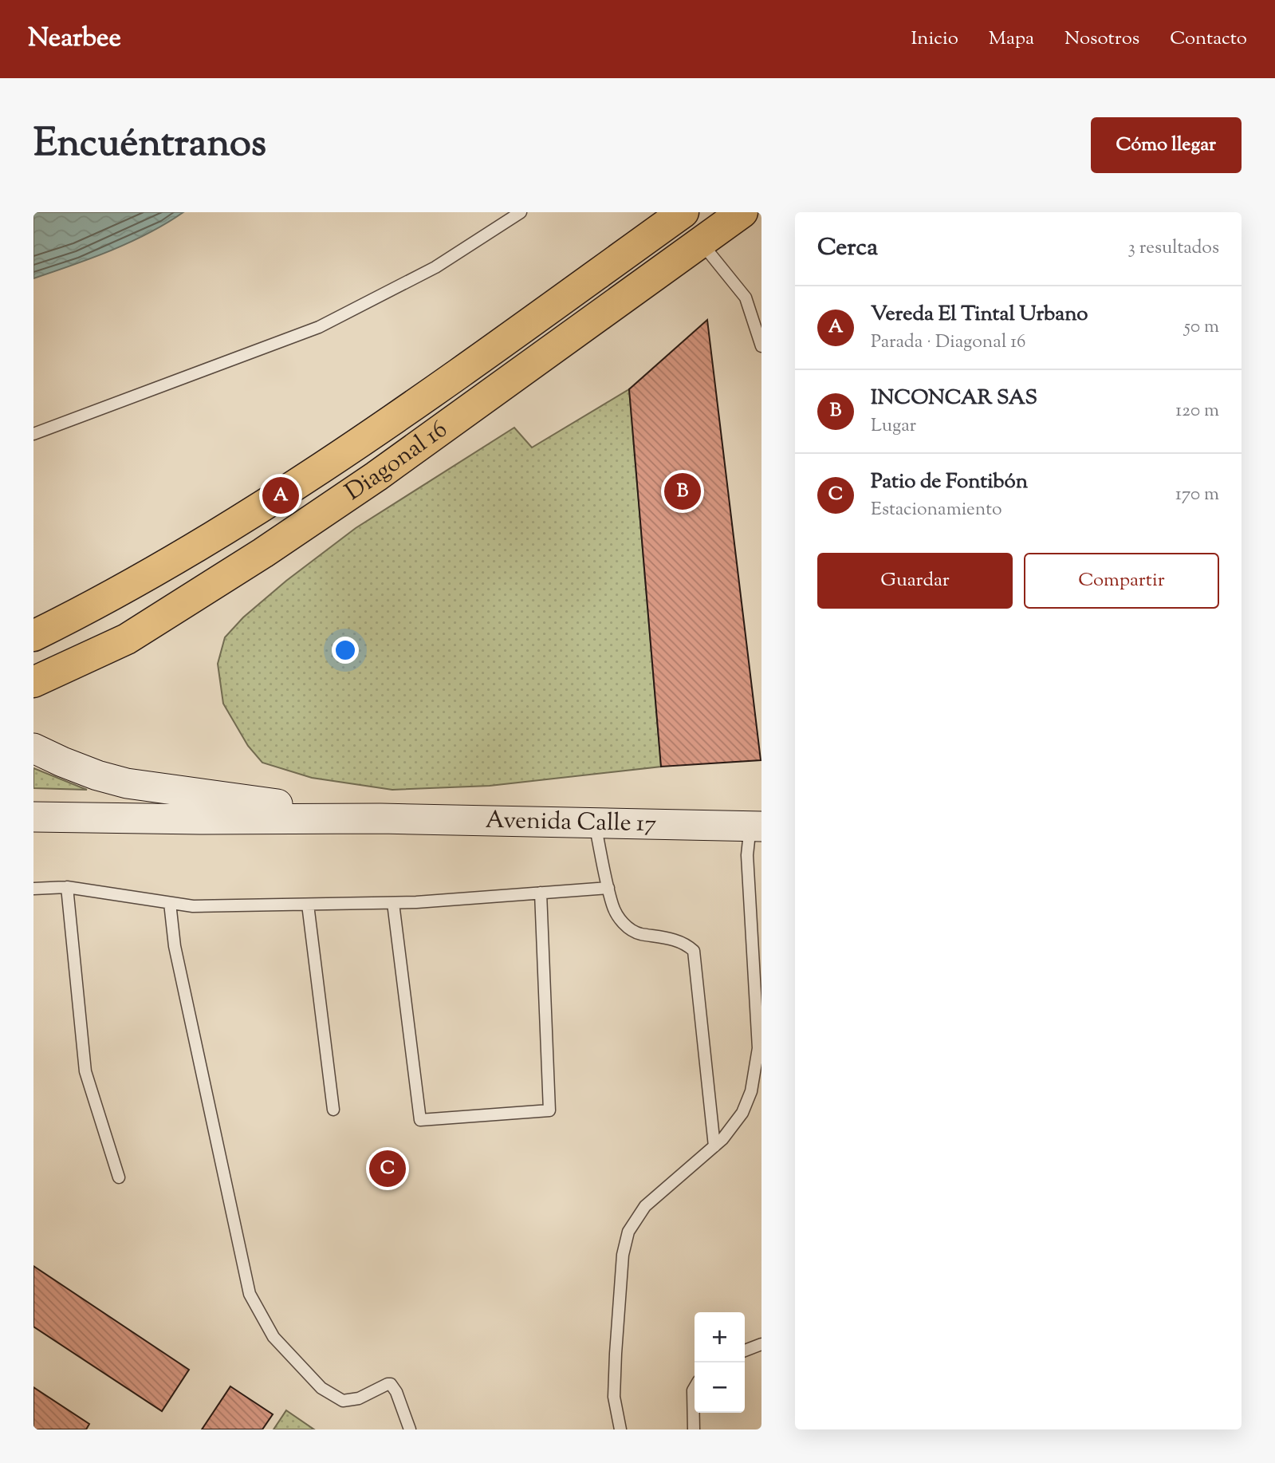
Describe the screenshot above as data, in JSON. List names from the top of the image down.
{
  "streets": {
    "main road": ["Diagonal 16", "Avenida Calle 17"]
  },
  "page": {
    "header": "Nearbee",
    "nav": [
      "Inicio",
      "Mapa",
      "Nosotros",
      "Contacto"
    ],
    "title": "Encuéntranos",
    "buttons": [
      "Cómo llegar",
      ["Guardar", "Compartir"]
    ],
    "heading": ["Cerca", "3 resultados"],
    "list": [
      {
        "mark": "A",
        "name": "Vereda El Tintal Urbano",
        "note": "Parada · Diagonal 16",
        "value": "50 m"
      },
      {
        "mark": "B",
        "name": "INCONCAR SAS",
        "note": "Lugar",
        "value": "120 m"
      },
      {
        "mark": "C",
        "name": "Patio de Fontibón",
        "note": "Estacionamiento",
        "value": "170 m"
      }
    ],
    "pins": ["B", "A", "C"],
    "map_buttons": ["+", "−"]
  }
}
